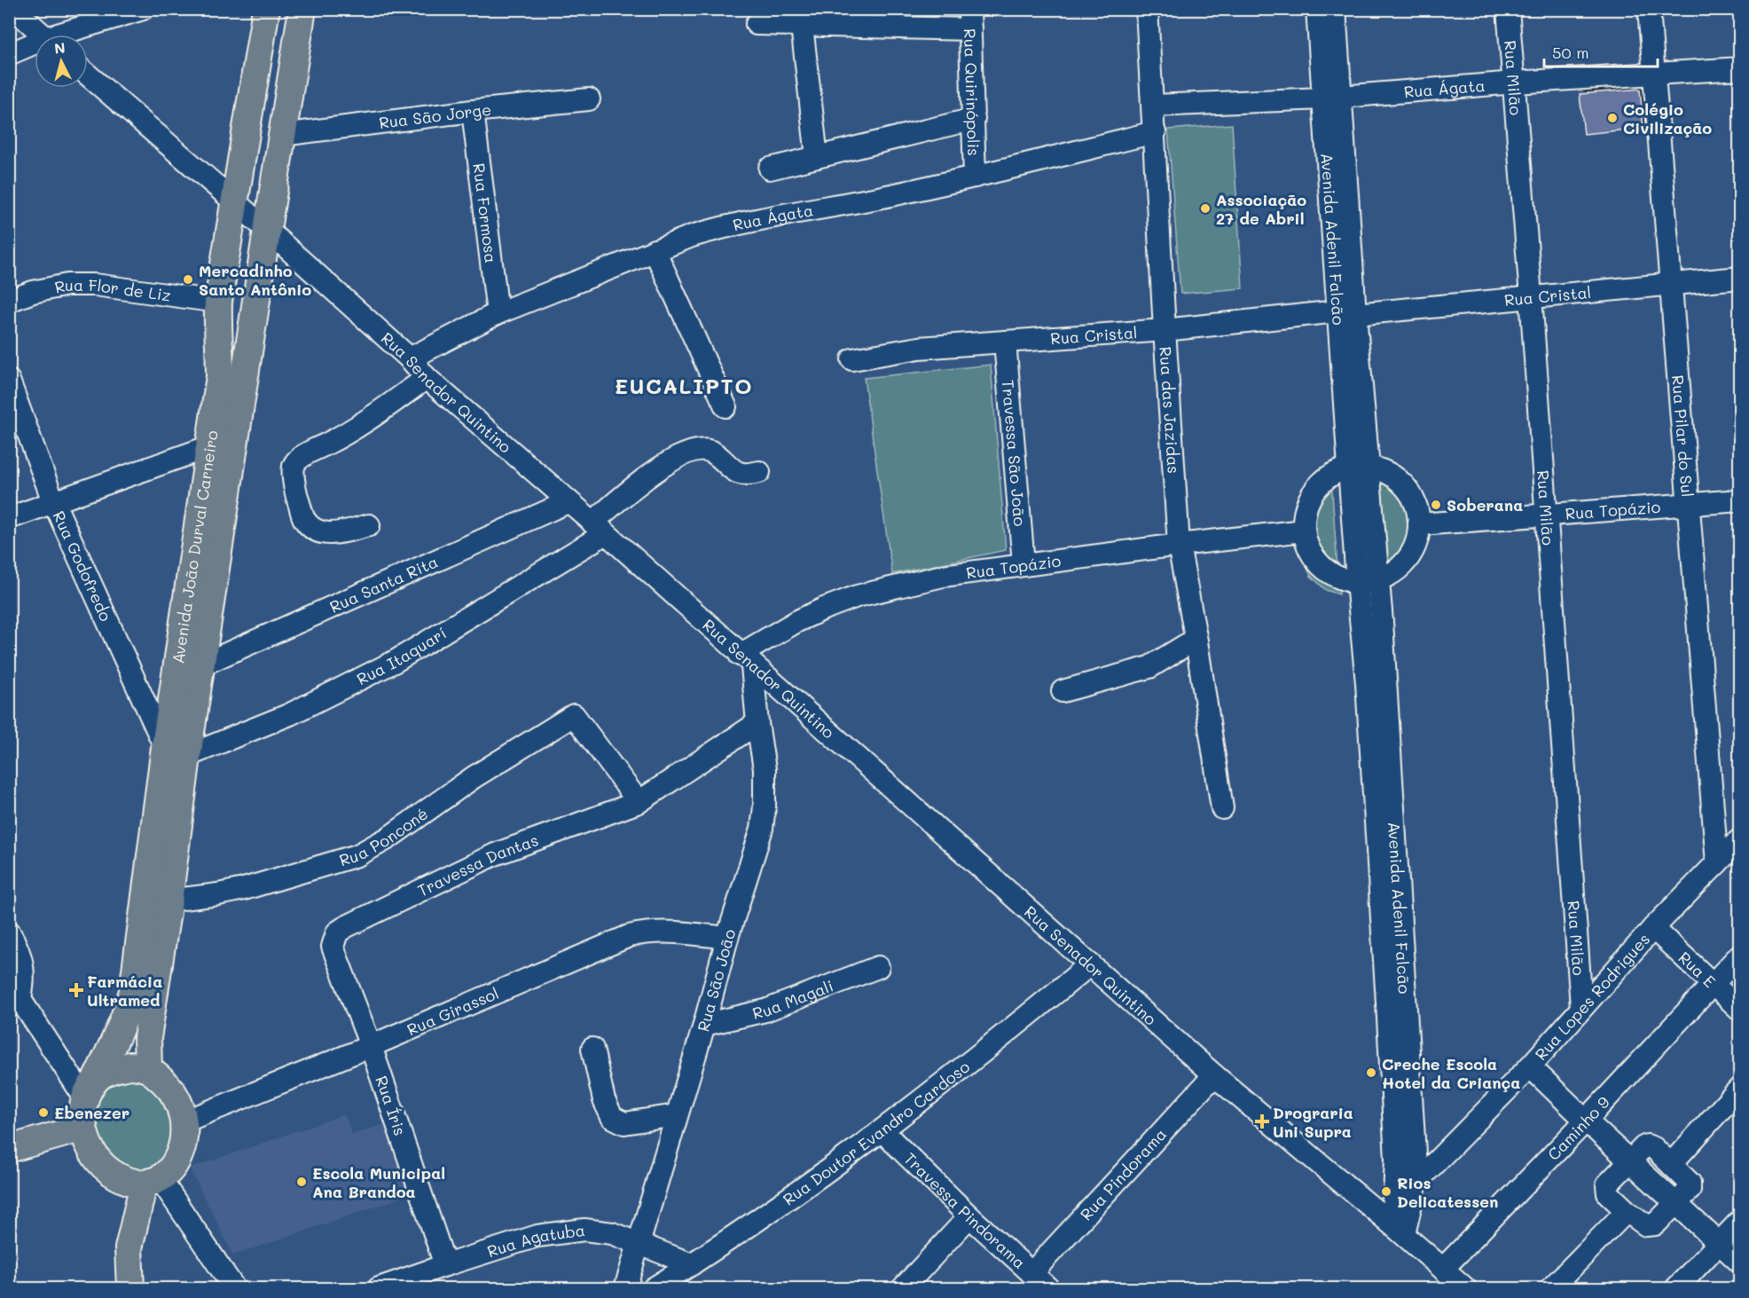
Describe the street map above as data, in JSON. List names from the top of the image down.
{
  "streets": {
    "main road": ["Avenida João Durval Carneiro"],
    "street": [
      "Rua Milão",
      "Rua Ágata",
      "Rua Quirinópolis",
      "Rua São Jorge",
      "Rua Formosa",
      "Avenida Adenil Falcão",
      "Rua Flor de Liz",
      "Rua Cristal",
      "Rua Senador Quintino",
      "Rua das Jazidas",
      "Rua Pilar do Sul",
      "Travessa São João",
      "Rua Topázio",
      "Rua Godofredo",
      "Rua Santa Rita",
      "Rua Itaquarí",
      "Rua Ponconé",
      "Travessa Dantas",
      "Rua E",
      "Rua São João",
      "Rua Lopes Rodrigues",
      "Rua Magali",
      "Rua Girassol",
      "Rua Íris",
      "Caminho 9",
      "Rua Doutor Evandro Cardoso",
      "Rua Pindorama",
      "Travessa Pindorama",
      "Rua Agatuba"
    ]
  },
  "crossings": [
    ["Rua Milão", "Rua Ágata"],
    ["Rua Milão", "Rua Cristal"],
    ["Rua Milão", "Rua Topázio"],
    ["Rua Milão", "Rua Lopes Rodrigues"],
    ["Rua Ágata", "Rua Quirinópolis"],
    ["Rua Ágata", "Rua Formosa"],
    ["Rua Ágata", "Avenida Adenil Falcão"],
    ["Rua Ágata", "Rua Senador Quintino"],
    ["Rua Ágata", "Rua das Jazidas"],
    ["Rua Ágata", "Rua Pilar do Sul"],
    ["Rua São Jorge", "Rua Formosa"],
    ["Rua São Jorge", "Avenida João Durval Carneiro"],
    ["Avenida Adenil Falcão", "Rua Cristal"],
    ["Avenida Adenil Falcão", "Rua Senador Quintino"],
    ["Avenida Adenil Falcão", "Rua Lopes Rodrigues"],
    ["Rua Flor de Liz", "Avenida João Durval Carneiro"],
    ["Rua Cristal", "Rua das Jazidas"],
    ["Rua Cristal", "Rua Pilar do Sul"],
    ["Rua Cristal", "Travessa São João"],
    ["Rua Senador Quintino", "Rua Topázio"],
    ["Rua Senador Quintino", "Avenida João Durval Carneiro"],
    ["Rua Senador Quintino", "Rua Santa Rita"],
    ["Rua Senador Quintino", "Rua Itaquarí"],
    ["Rua Senador Quintino", "Rua São João"],
    ["Rua Senador Quintino", "Caminho 9"],
    ["Rua Senador Quintino", "Rua Doutor Evandro Cardoso"],
    ["Rua Senador Quintino", "Rua Pindorama"],
    ["Rua das Jazidas", "Rua Topázio"],
    ["Rua Pilar do Sul", "Rua Topázio"],
    ["Rua Pilar do Sul", "Rua Lopes Rodrigues"],
    ["Travessa São João", "Rua Topázio"],
    ["Rua Topázio", "Rua São João"],
    ["Avenida João Durval Carneiro", "Rua Godofredo"],
    ["Avenida João Durval Carneiro", "Rua Santa Rita"],
    ["Avenida João Durval Carneiro", "Rua Itaquarí"],
    ["Avenida João Durval Carneiro", "Rua Ponconé"],
    ["Avenida João Durval Carneiro", "Rua Girassol"],
    ["Rua Godofredo", "Rua Itaquarí"],
    ["Rua Ponconé", "Travessa Dantas"],
    ["Travessa Dantas", "Rua São João"],
    ["Travessa Dantas", "Rua Íris"],
    ["Rua E", "Rua Lopes Rodrigues"],
    ["Rua E", "Caminho 9"],
    ["Rua São João", "Rua Magali"],
    ["Rua São João", "Rua Girassol"],
    ["Rua São João", "Rua Agatuba"],
    ["Rua Girassol", "Rua Íris"],
    ["Rua Íris", "Rua Agatuba"],
    ["Rua Doutor Evandro Cardoso", "Travessa Pindorama"],
    ["Rua Doutor Evandro Cardoso", "Rua Agatuba"],
    ["Rua Pindorama", "Travessa Pindorama"]
  ],
  "districts": ["EUCALIPTO"],
  "places": {
    "other": [
      "Colégio Civilização",
      "Associação 27 de Abril",
      "Mercadinho Santo Antônio",
      "Soberana",
      "Creche Escola Hotel da Criança",
      "Ebenezer",
      "Escola Municipal Ana Brandoa",
      "Rios Delicatessen"
    ],
    "health": ["Farmácia Ultramed", "Drograria Uni Supra"]
  },
  "scale_bar": "50 m",
  "north": "top"
}
